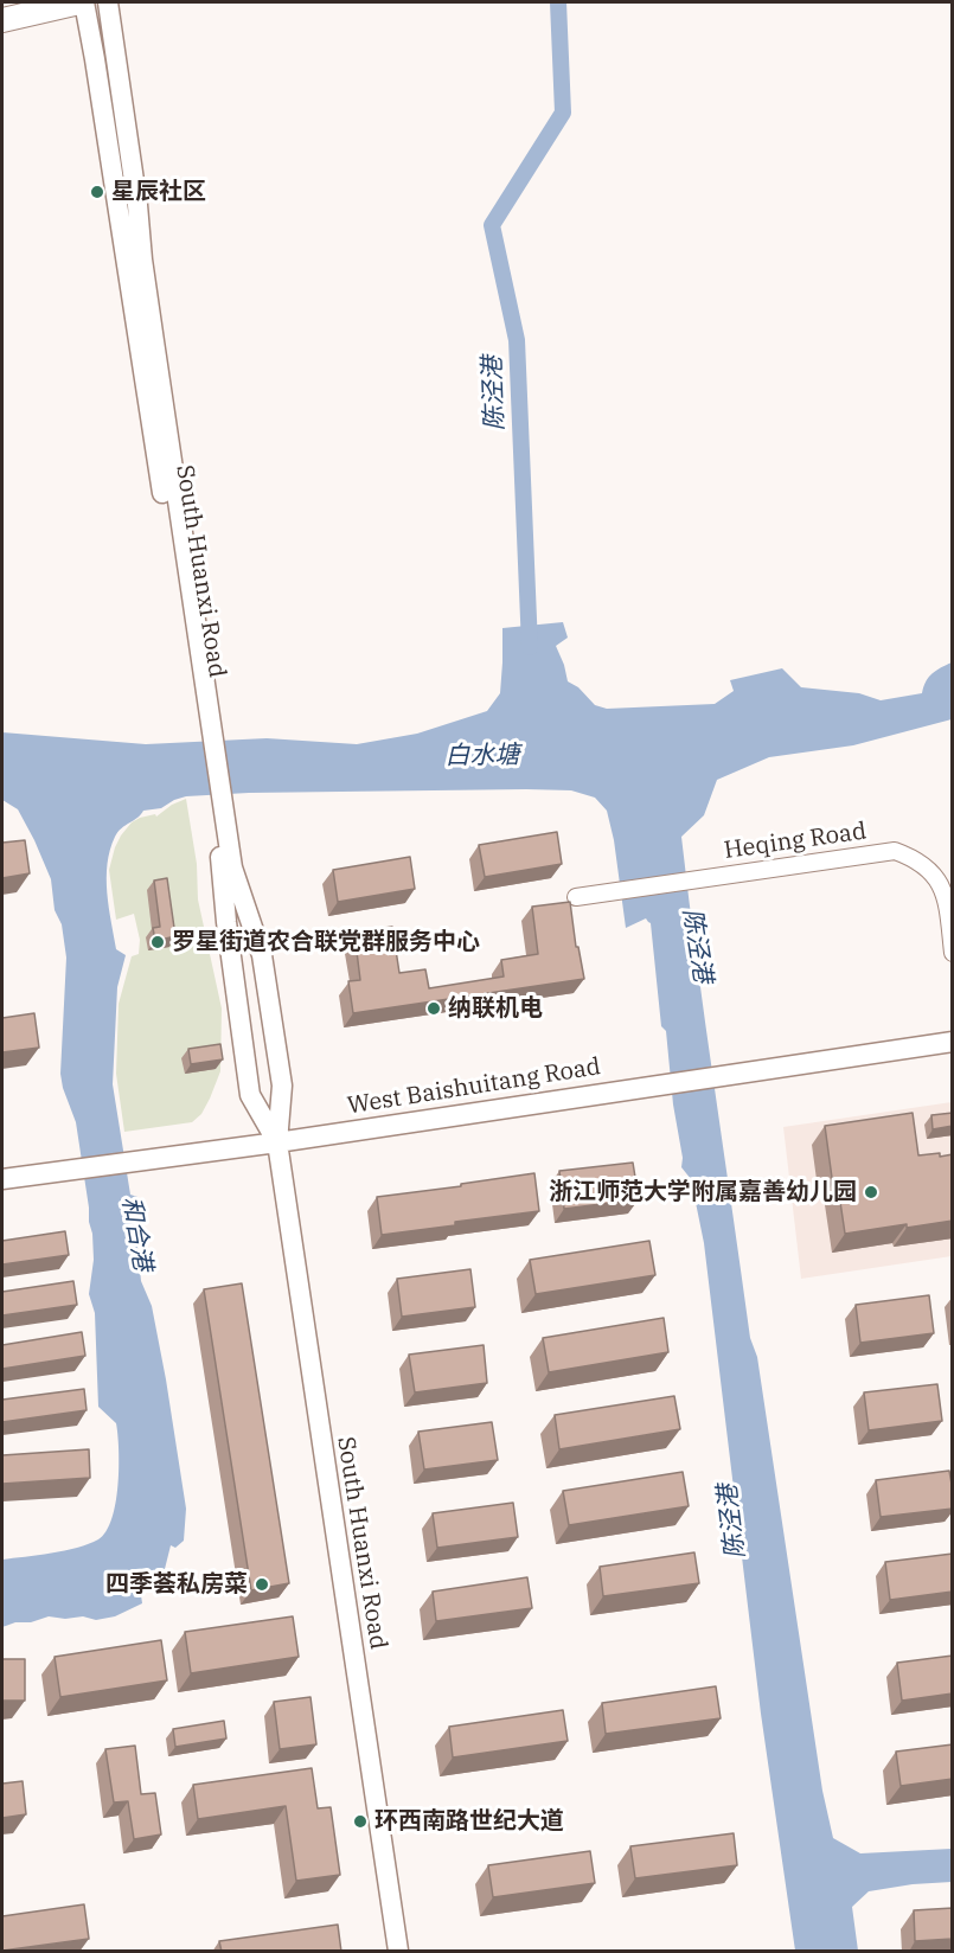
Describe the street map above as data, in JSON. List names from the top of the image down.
{
  "streets": {
    "street": ["South Huanxi Road", "Heqing Road", "West Baishuitang Road"]
  },
  "crossings": [
    ["South Huanxi Road", "West Baishuitang Road"]
  ],
  "water": ["陈泾港", "白水塘", "和合港"],
  "places": [
    "星辰社区",
    "罗星街道农合联党群服务中心",
    "纳联机电",
    "浙江师范大学附属嘉善幼儿园",
    "四季荟私房菜",
    "环西南路世纪大道"
  ]
}
